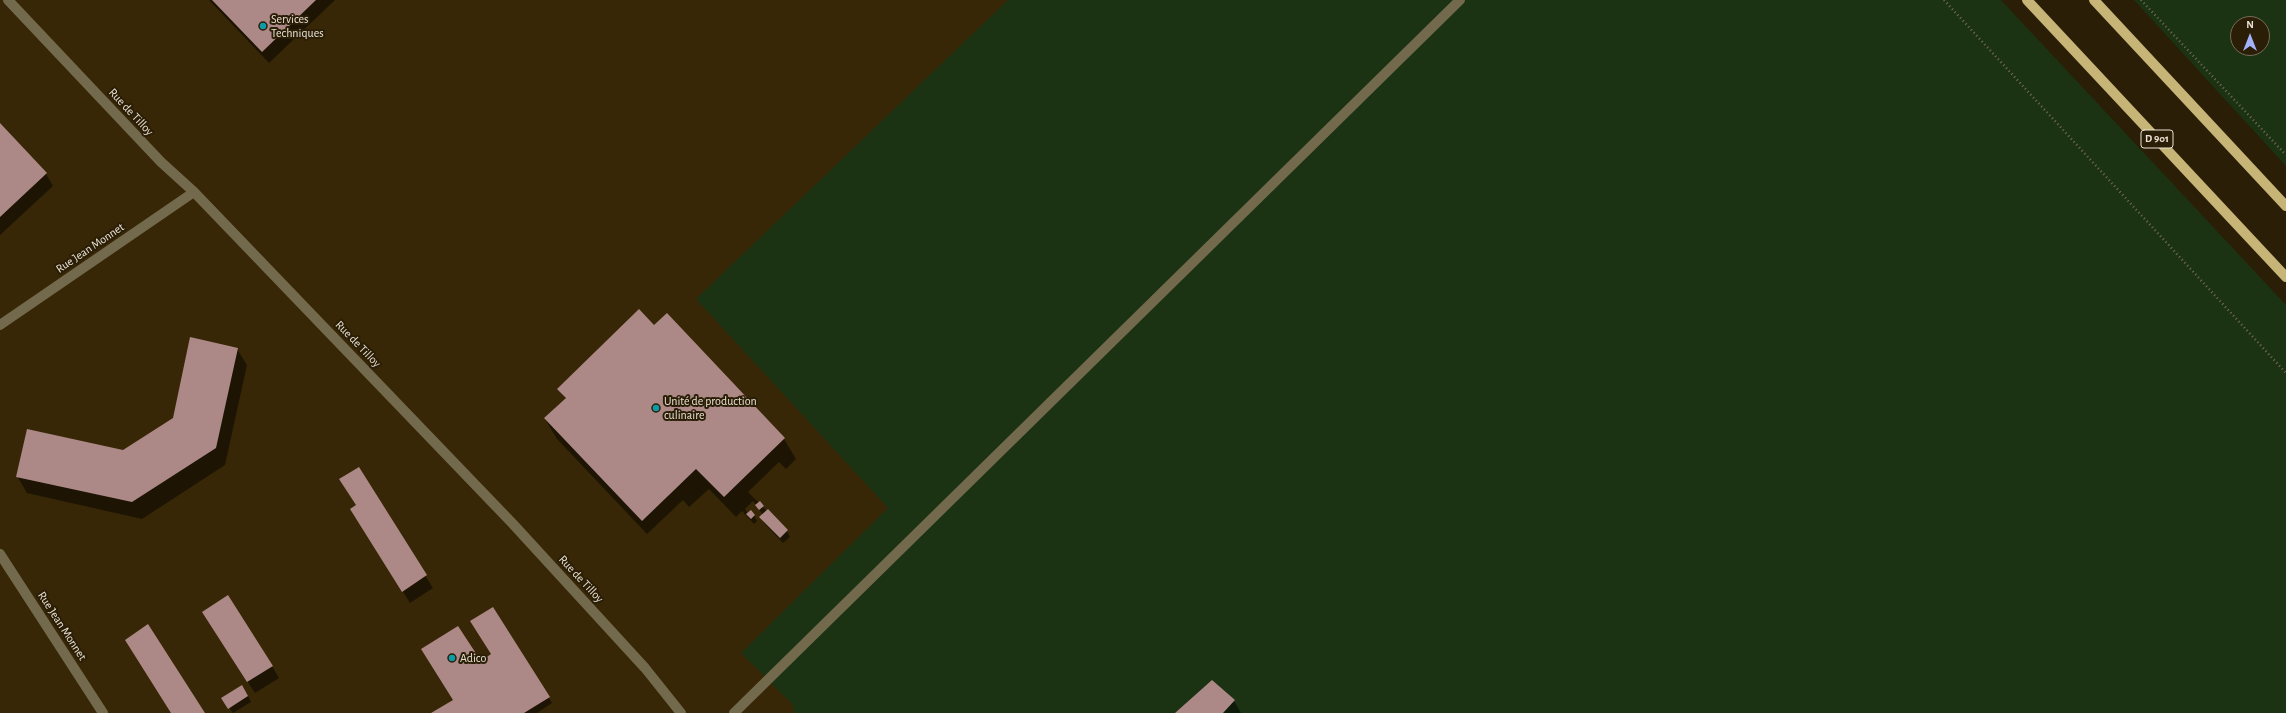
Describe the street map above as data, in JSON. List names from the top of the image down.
{
  "streets": {
    "main road": ["D 901"],
    "street": ["Rue de Tilloy", "Rue Jean Monnet"]
  },
  "crossings": [
    ["Rue de Tilloy", "Rue Jean Monnet"]
  ],
  "places": ["Services Techniques", "Unité de production culinaire", "Adico"],
  "north": "top"
}
